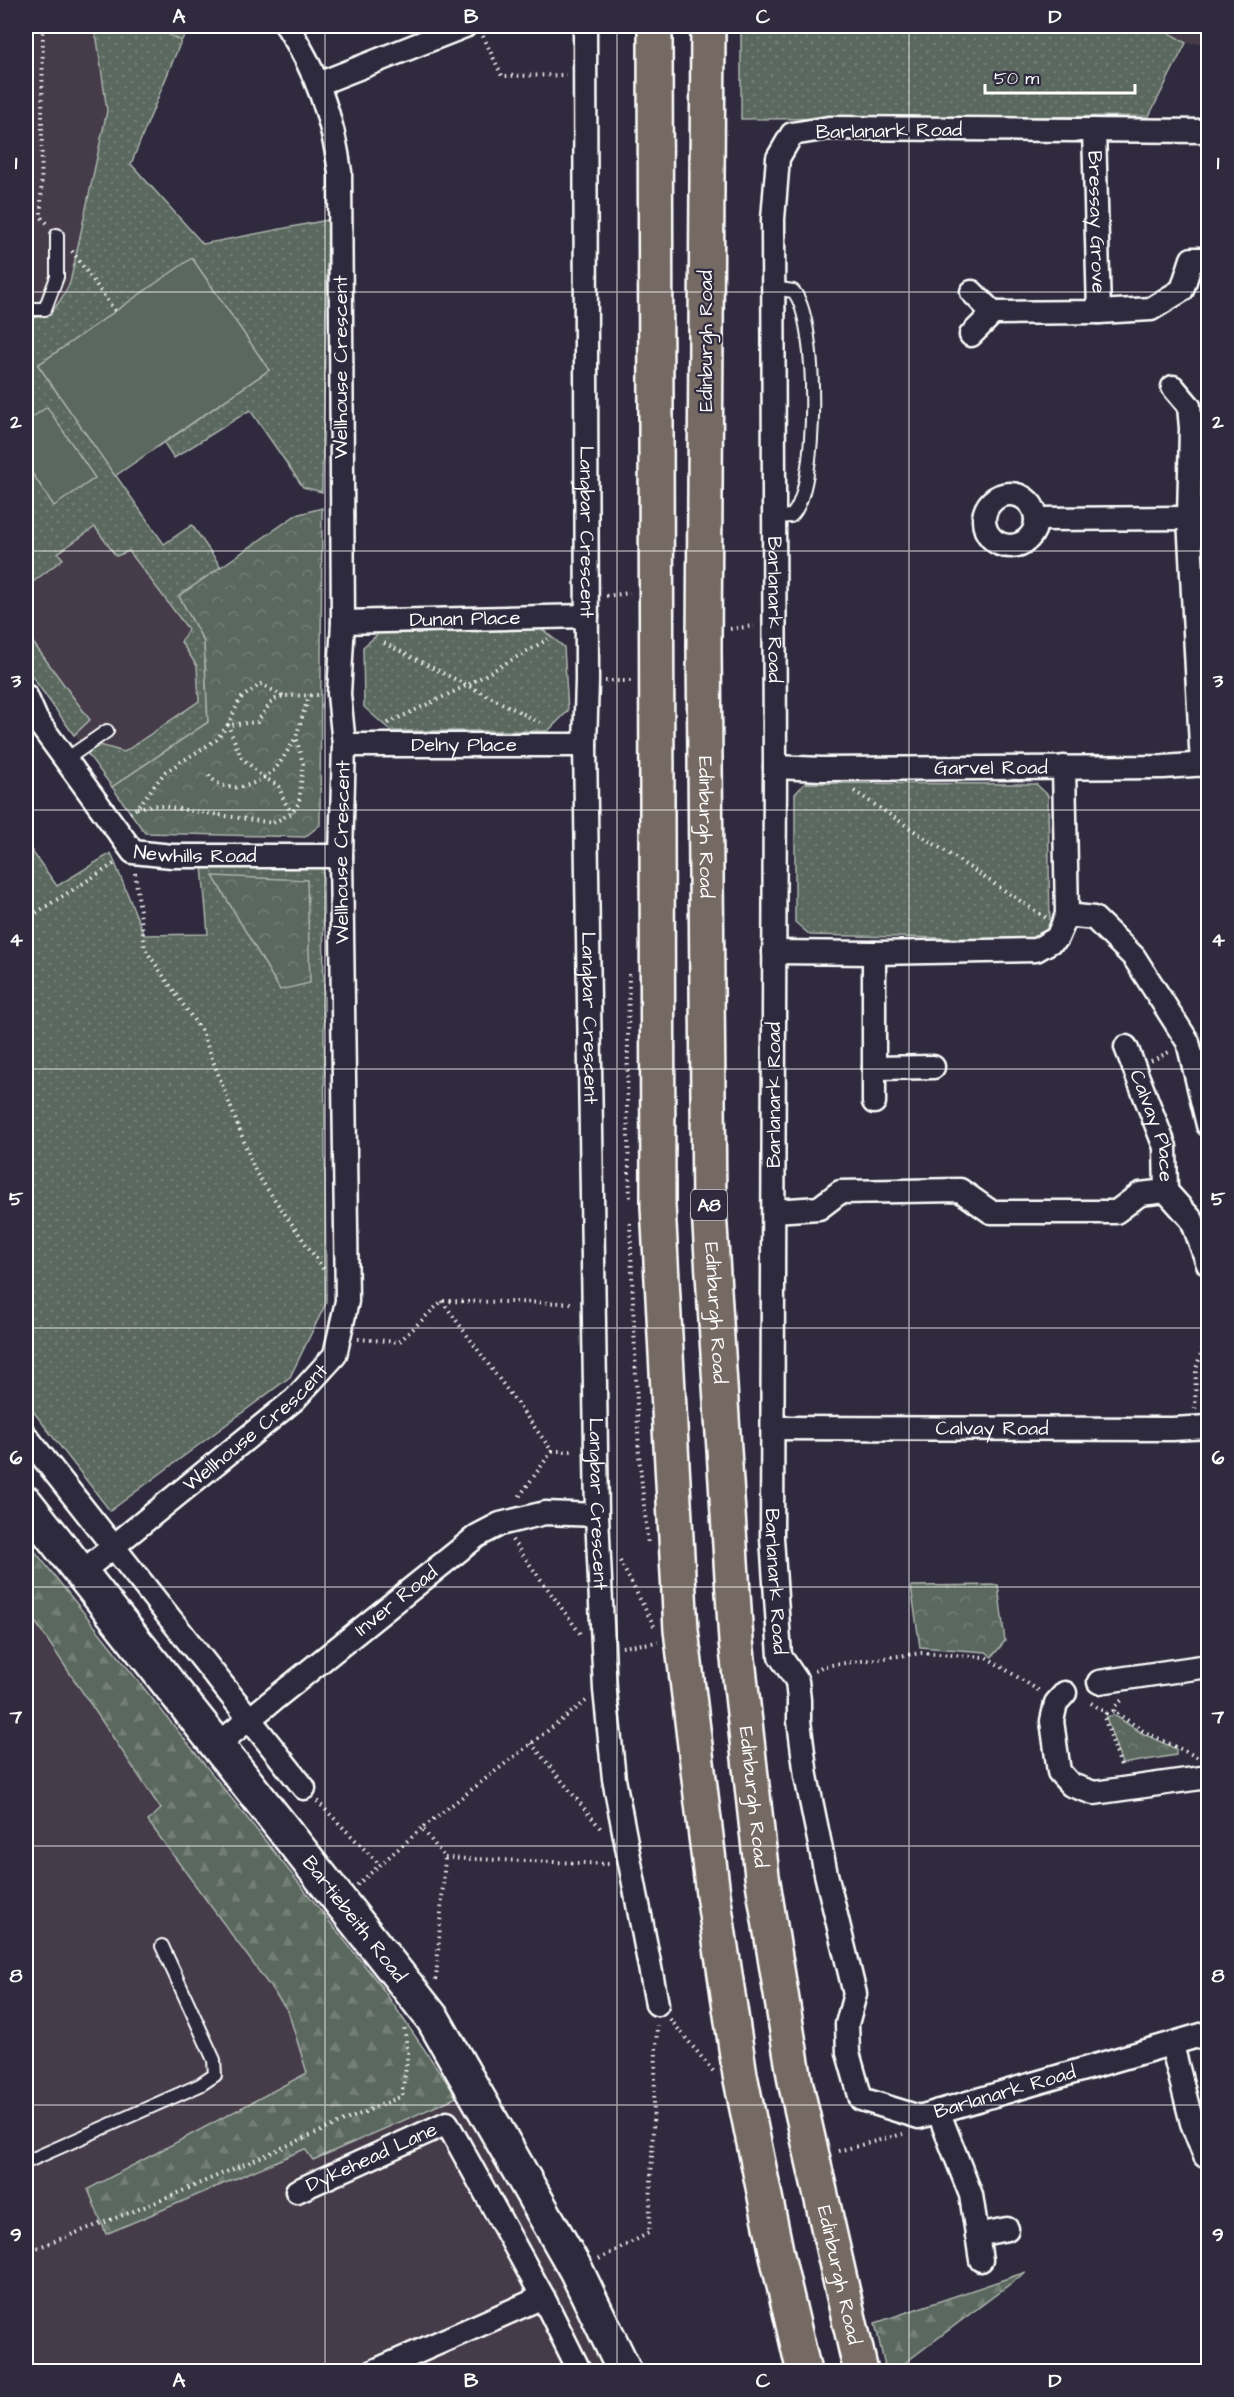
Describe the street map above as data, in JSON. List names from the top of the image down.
{
  "streets": {
    "main road": ["Edinburgh Road", "A8"],
    "street": [
      "Barlanark Road",
      "Bressay Grove",
      "Wellhouse Crescent",
      "Langbar Crescent",
      "Dunan Place",
      "Delny Place",
      "Garvel Road",
      "Newhills Road",
      "Calvay Place",
      "Calvay Road",
      "Inver Road",
      "Bartiebeith Road",
      "Dykehead Lane"
    ]
  },
  "crossings": [
    ["Barlanark Road", "Bressay Grove"],
    ["Barlanark Road", "Garvel Road"],
    ["Barlanark Road", "Calvay Road"],
    ["Wellhouse Crescent", "Dunan Place"],
    ["Wellhouse Crescent", "Delny Place"],
    ["Wellhouse Crescent", "Newhills Road"],
    ["Wellhouse Crescent", "Bartiebeith Road"],
    ["Langbar Crescent", "Dunan Place"],
    ["Langbar Crescent", "Delny Place"],
    ["Langbar Crescent", "Inver Road"],
    ["Inver Road", "Bartiebeith Road"]
  ],
  "scale_bar": "50 m",
  "grid": {
    "columns": [
      "A",
      "B",
      "C",
      "D"
    ],
    "rows": [
      "1",
      "2",
      "3",
      "4",
      "5",
      "6",
      "7",
      "8",
      "9"
    ]
  }
}
